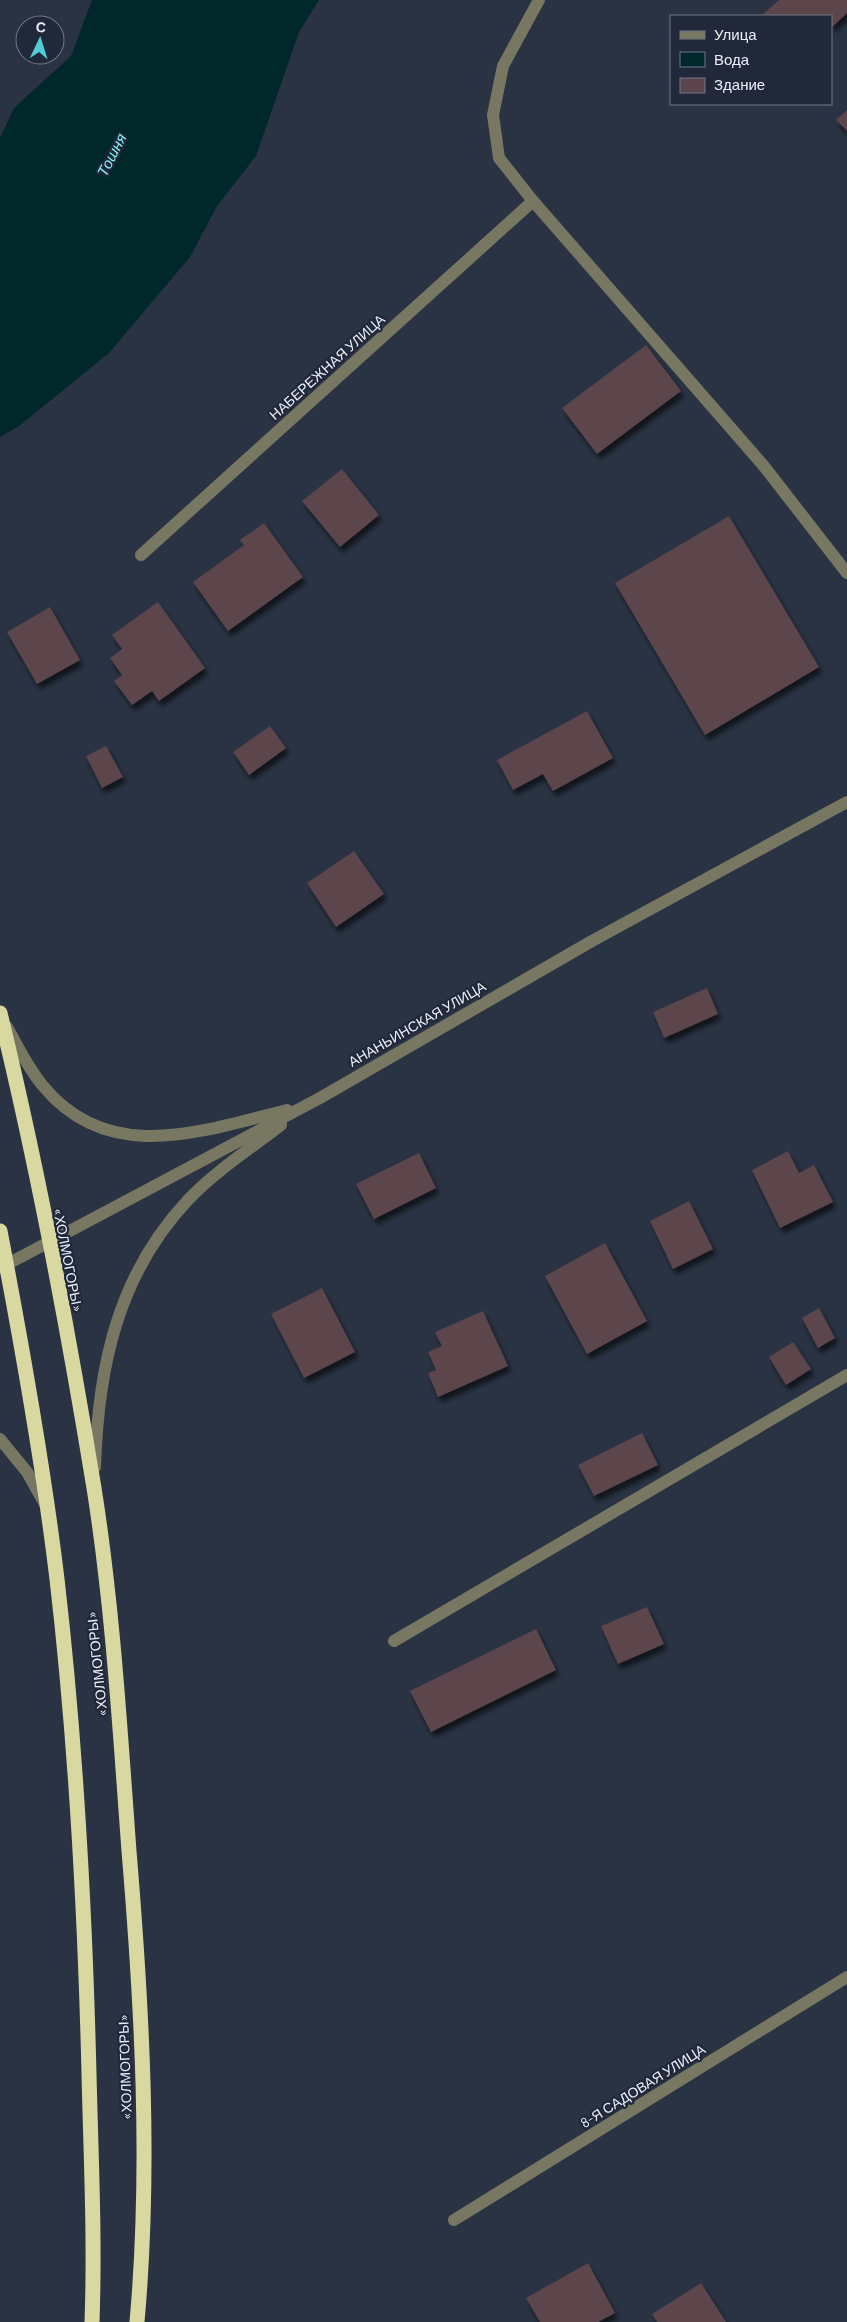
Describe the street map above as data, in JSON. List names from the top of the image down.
{
  "streets": {
    "highway": ["«ХОЛМОГОРЫ»"],
    "street": ["НАБЕРЕЖНАЯ УЛИЦА", "АНАНЬИНСКАЯ УЛИЦА", "8-Я САДОВАЯ УЛИЦА"]
  },
  "crossings": [
    ["АНАНЬИНСКАЯ УЛИЦА", "«ХОЛМОГОРЫ»"]
  ],
  "water": ["Тошня"],
  "legend": ["Улица", "Вода", "Здание"],
  "north": "top"
}
